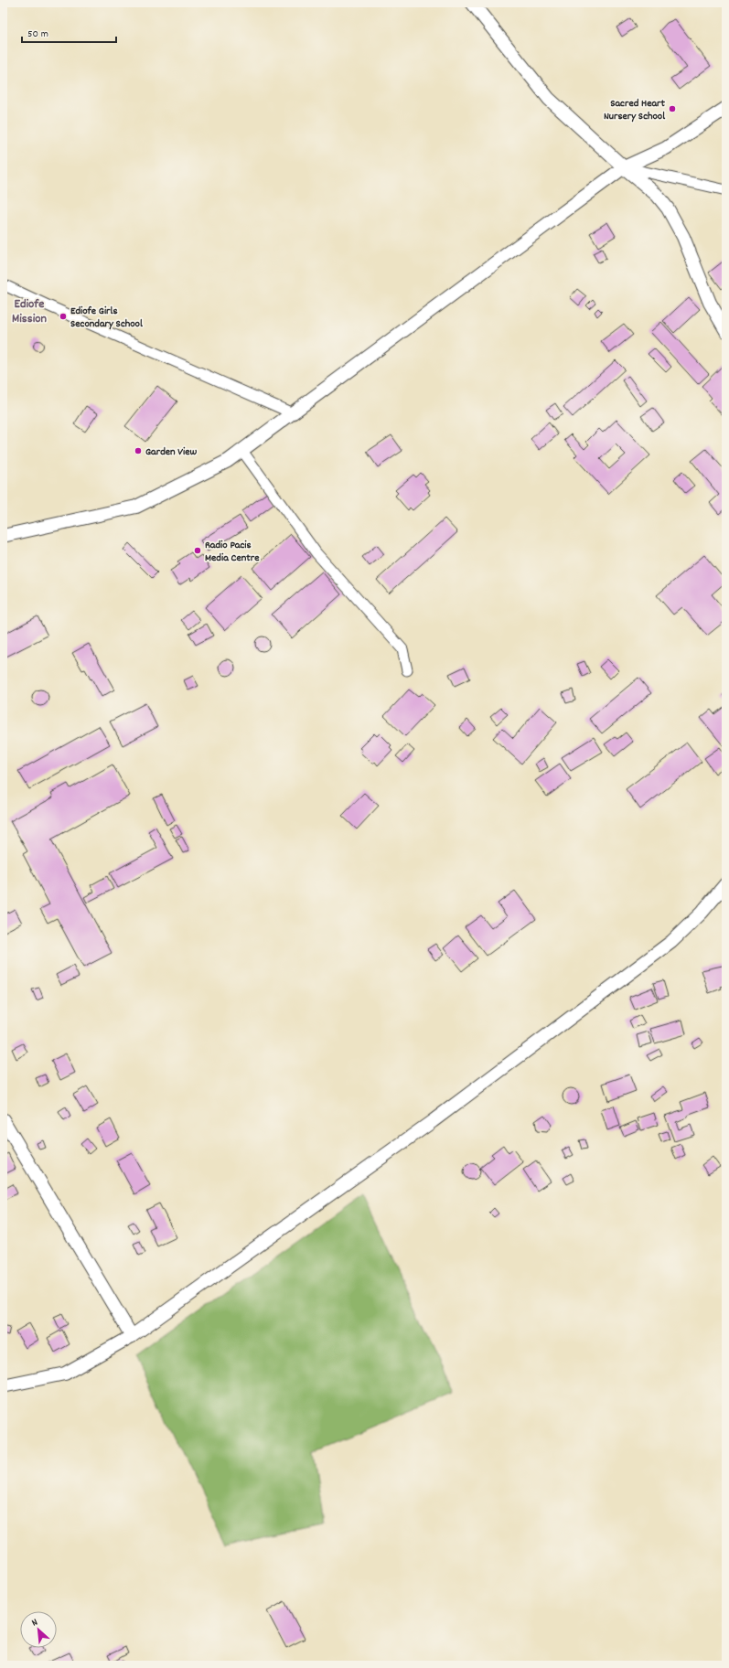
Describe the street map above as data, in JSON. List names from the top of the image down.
{
  "districts": ["Ediofe Mission"],
  "places": [
    "Sacred Heart Nursery School",
    "Ediofe Girls Secondary School",
    "Garden View",
    "Radio Pacis Media Centre"
  ],
  "scale_bar": "50 m",
  "north": "top left"
}
